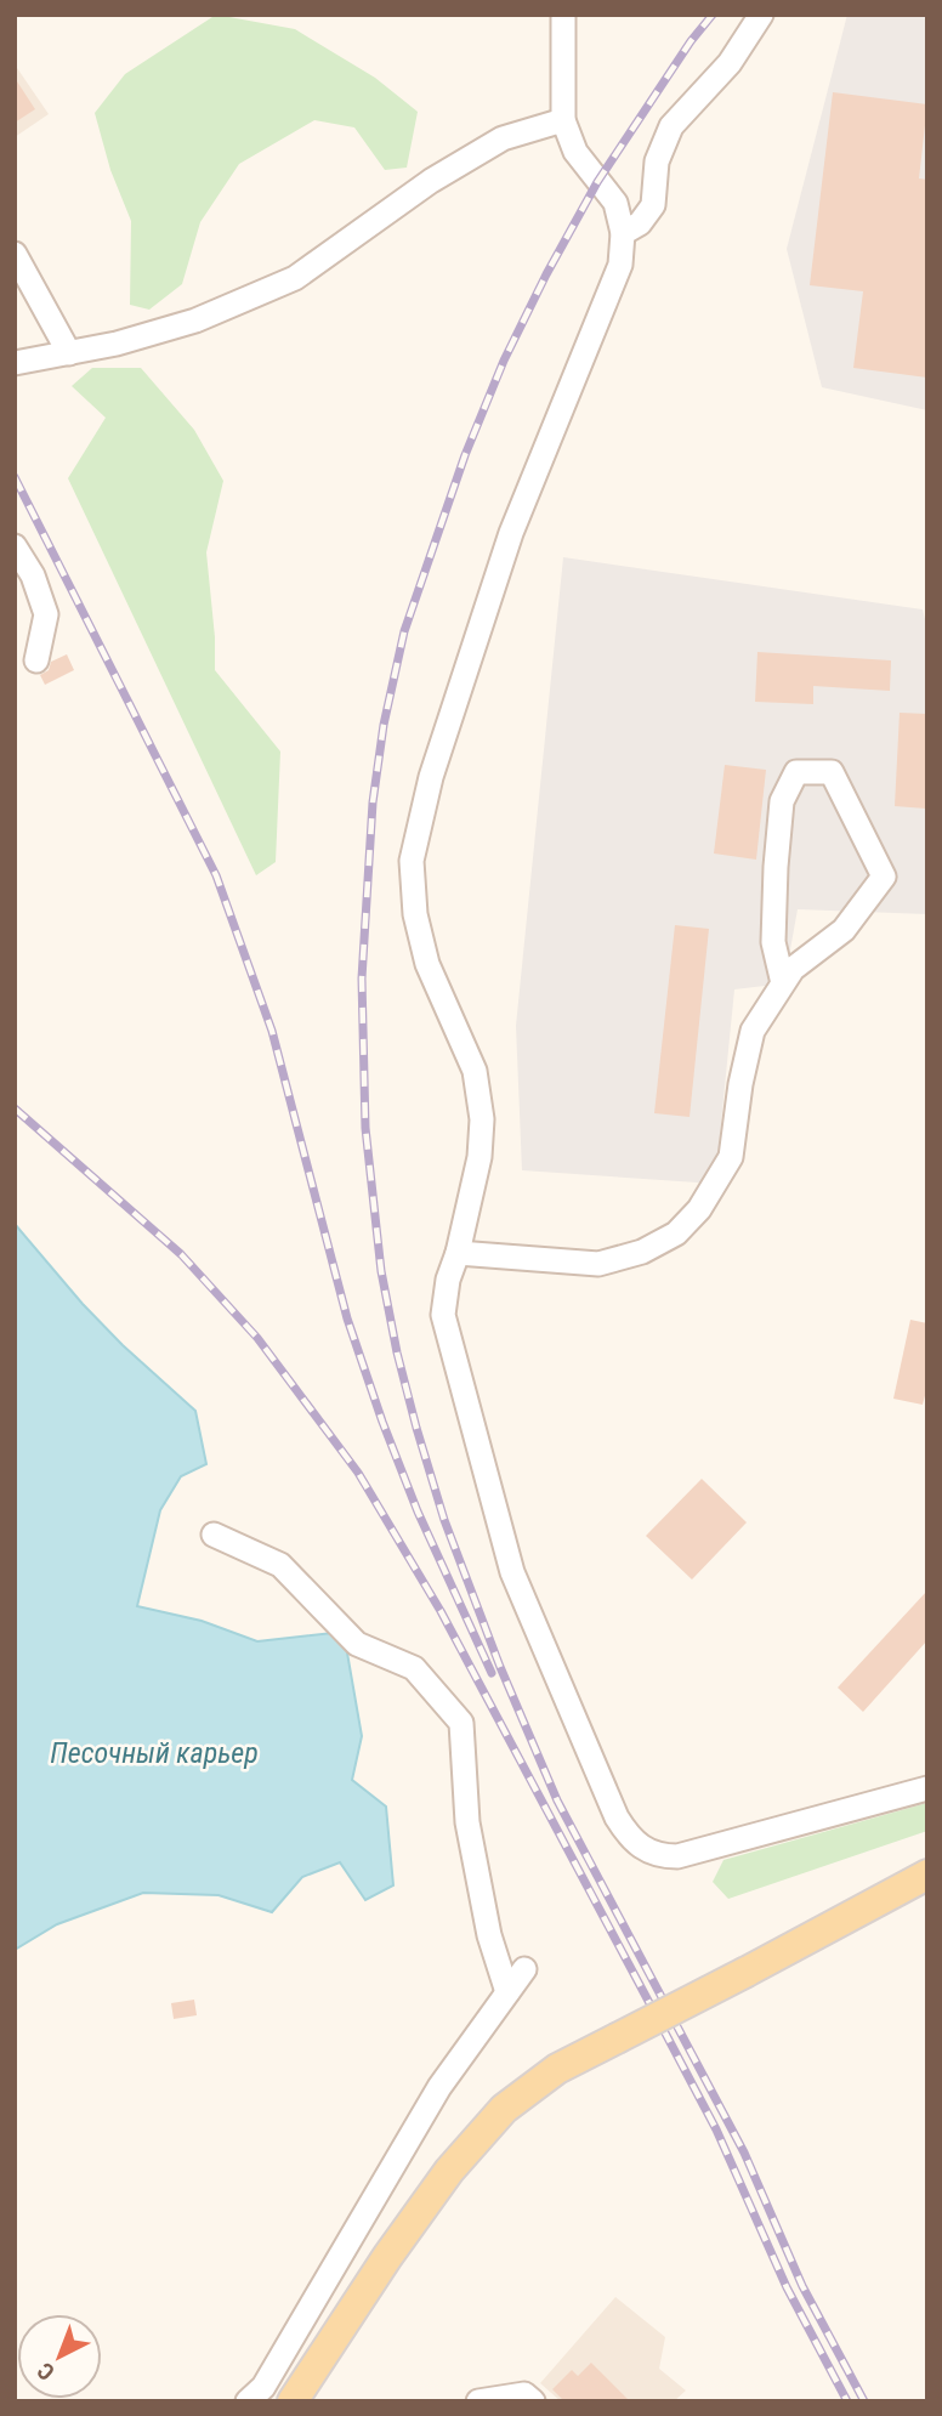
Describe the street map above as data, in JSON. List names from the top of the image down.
{
  "water": ["Песочный карьер"],
  "north": "bottom left"
}
